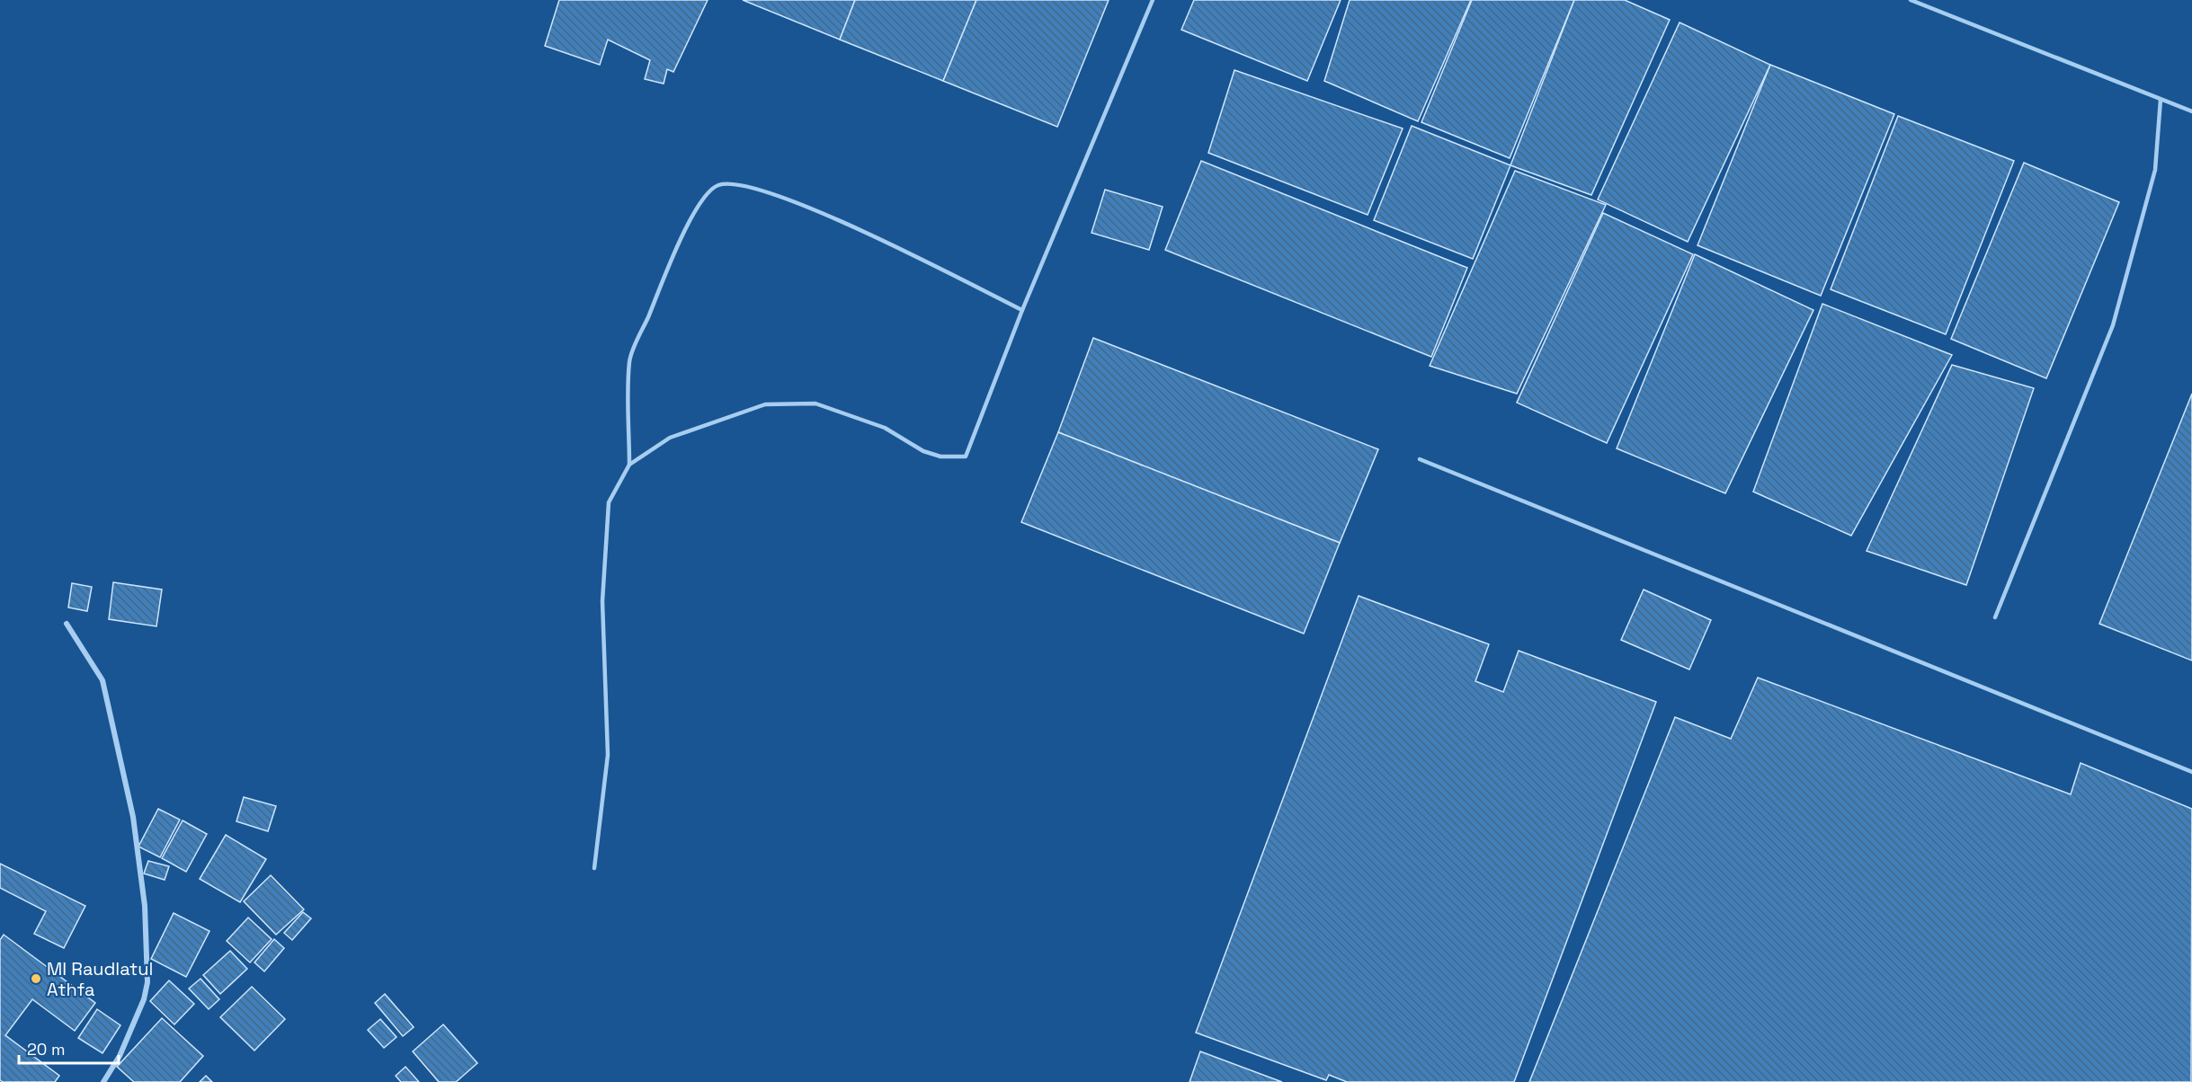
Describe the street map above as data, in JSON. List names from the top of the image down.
{
  "places": ["MI Raudlatul Athfa"],
  "scale_bar": "20 m"
}
